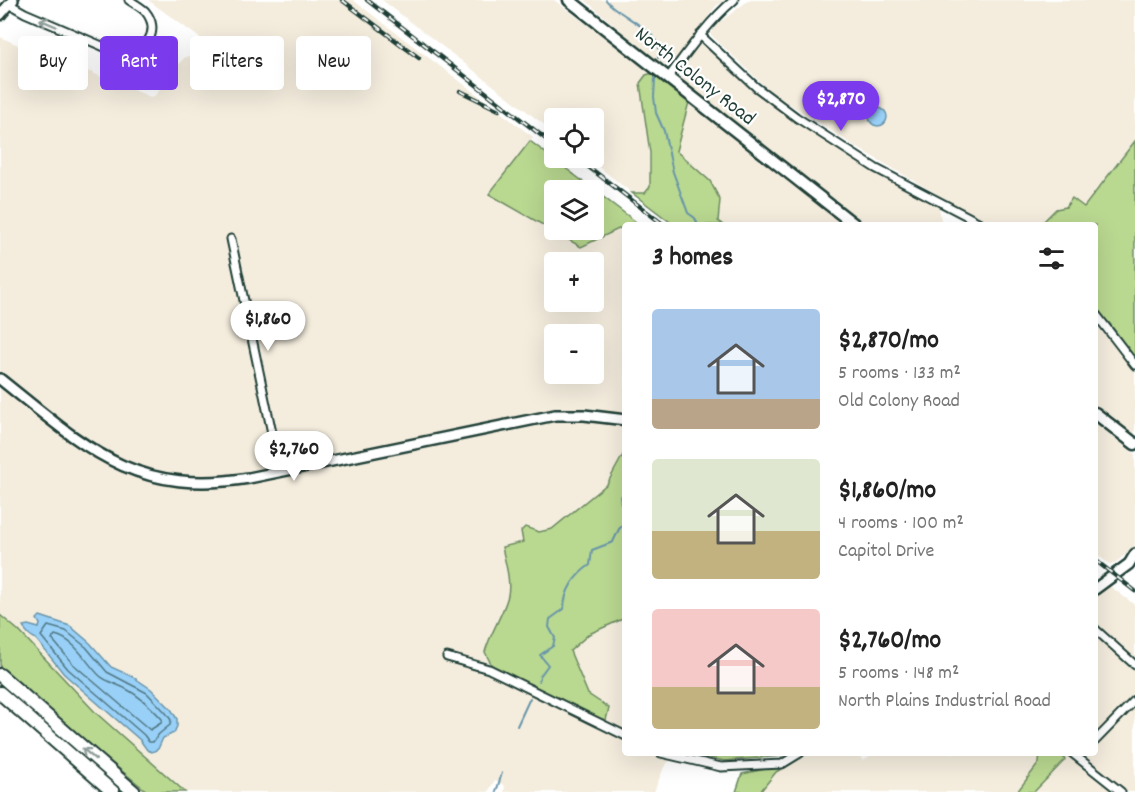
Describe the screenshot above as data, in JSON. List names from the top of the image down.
{
  "streets": {
    "main road": ["North Colony Road"]
  },
  "page": {
    "chip": [
      "Buy",
      "Rent",
      "Filters",
      "New"
    ],
    "price": ["$2,870", "$1,860", "$2,760"],
    "map_buttons": ["+", "−"],
    "heading": "3 homes",
    "list": [
      {
        "name": "$2,870/mo",
        "note": "5 rooms · 133 m² · Old Colony Road"
      },
      {
        "name": "$1,860/mo",
        "note": "4 rooms · 100 m² · Capitol Drive"
      },
      {
        "name": "$2,760/mo",
        "note": "5 rooms · 148 m² · North Plains Industrial Road"
      }
    ]
  }
}
